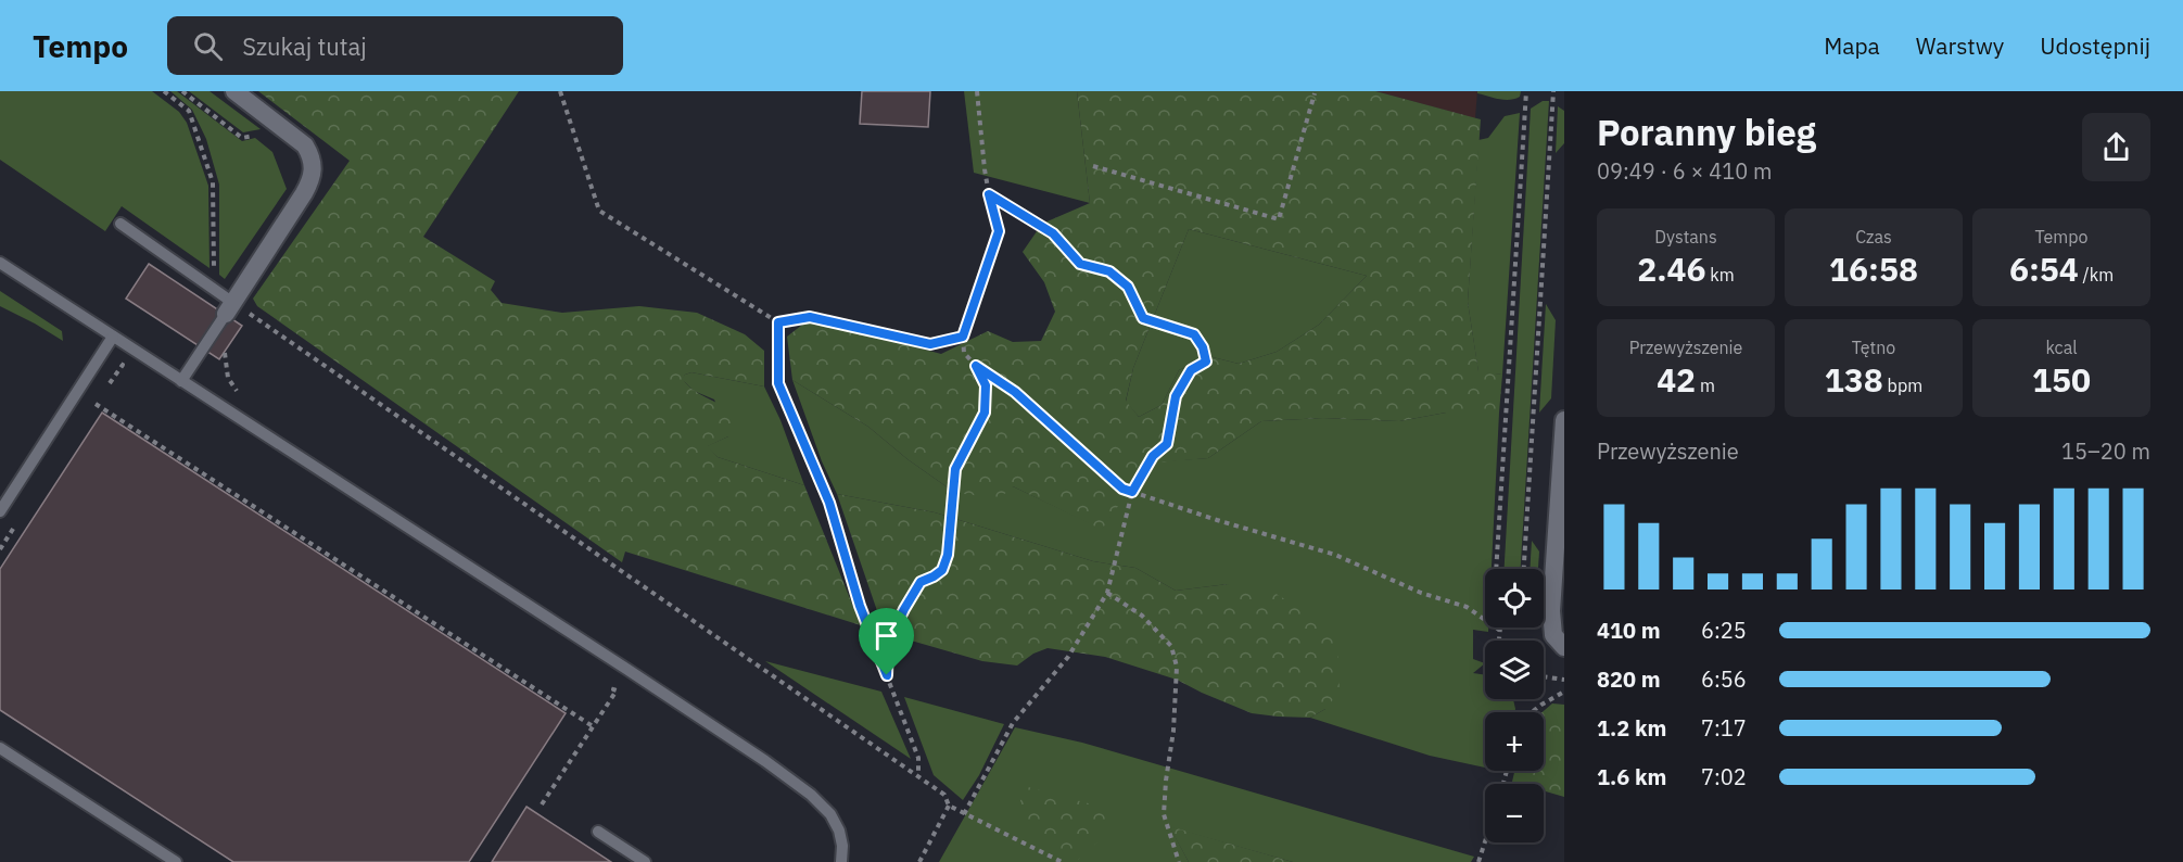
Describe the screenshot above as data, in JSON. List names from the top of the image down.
{
  "page": {
    "header": "Tempo",
    "search": "Szukaj tutaj",
    "nav": ["Mapa", "Warstwy", "Udostępnij"],
    "heading": ["Poranny bieg", "09:49 · 6 × 410 m"],
    "stats": [
      ["Dystans", "2.46 km"],
      ["Czas", "16:58"],
      ["Tempo", "6:54 /km"],
      ["Przewyższenie", "42 m"],
      ["Tętno", "138 bpm"],
      ["kcal", "150"]
    ],
    "chart": ["Przewyższenie", "15–20 m"],
    "map_buttons": ["+", "−"],
    "list": [
      {
        "name": "410 m",
        "note": "6:25"
      },
      {
        "name": "820 m",
        "note": "6:56"
      },
      {
        "name": "1.2 km",
        "note": "7:17"
      },
      {
        "name": "1.6 km",
        "note": "7:02"
      }
    ]
  }
}
